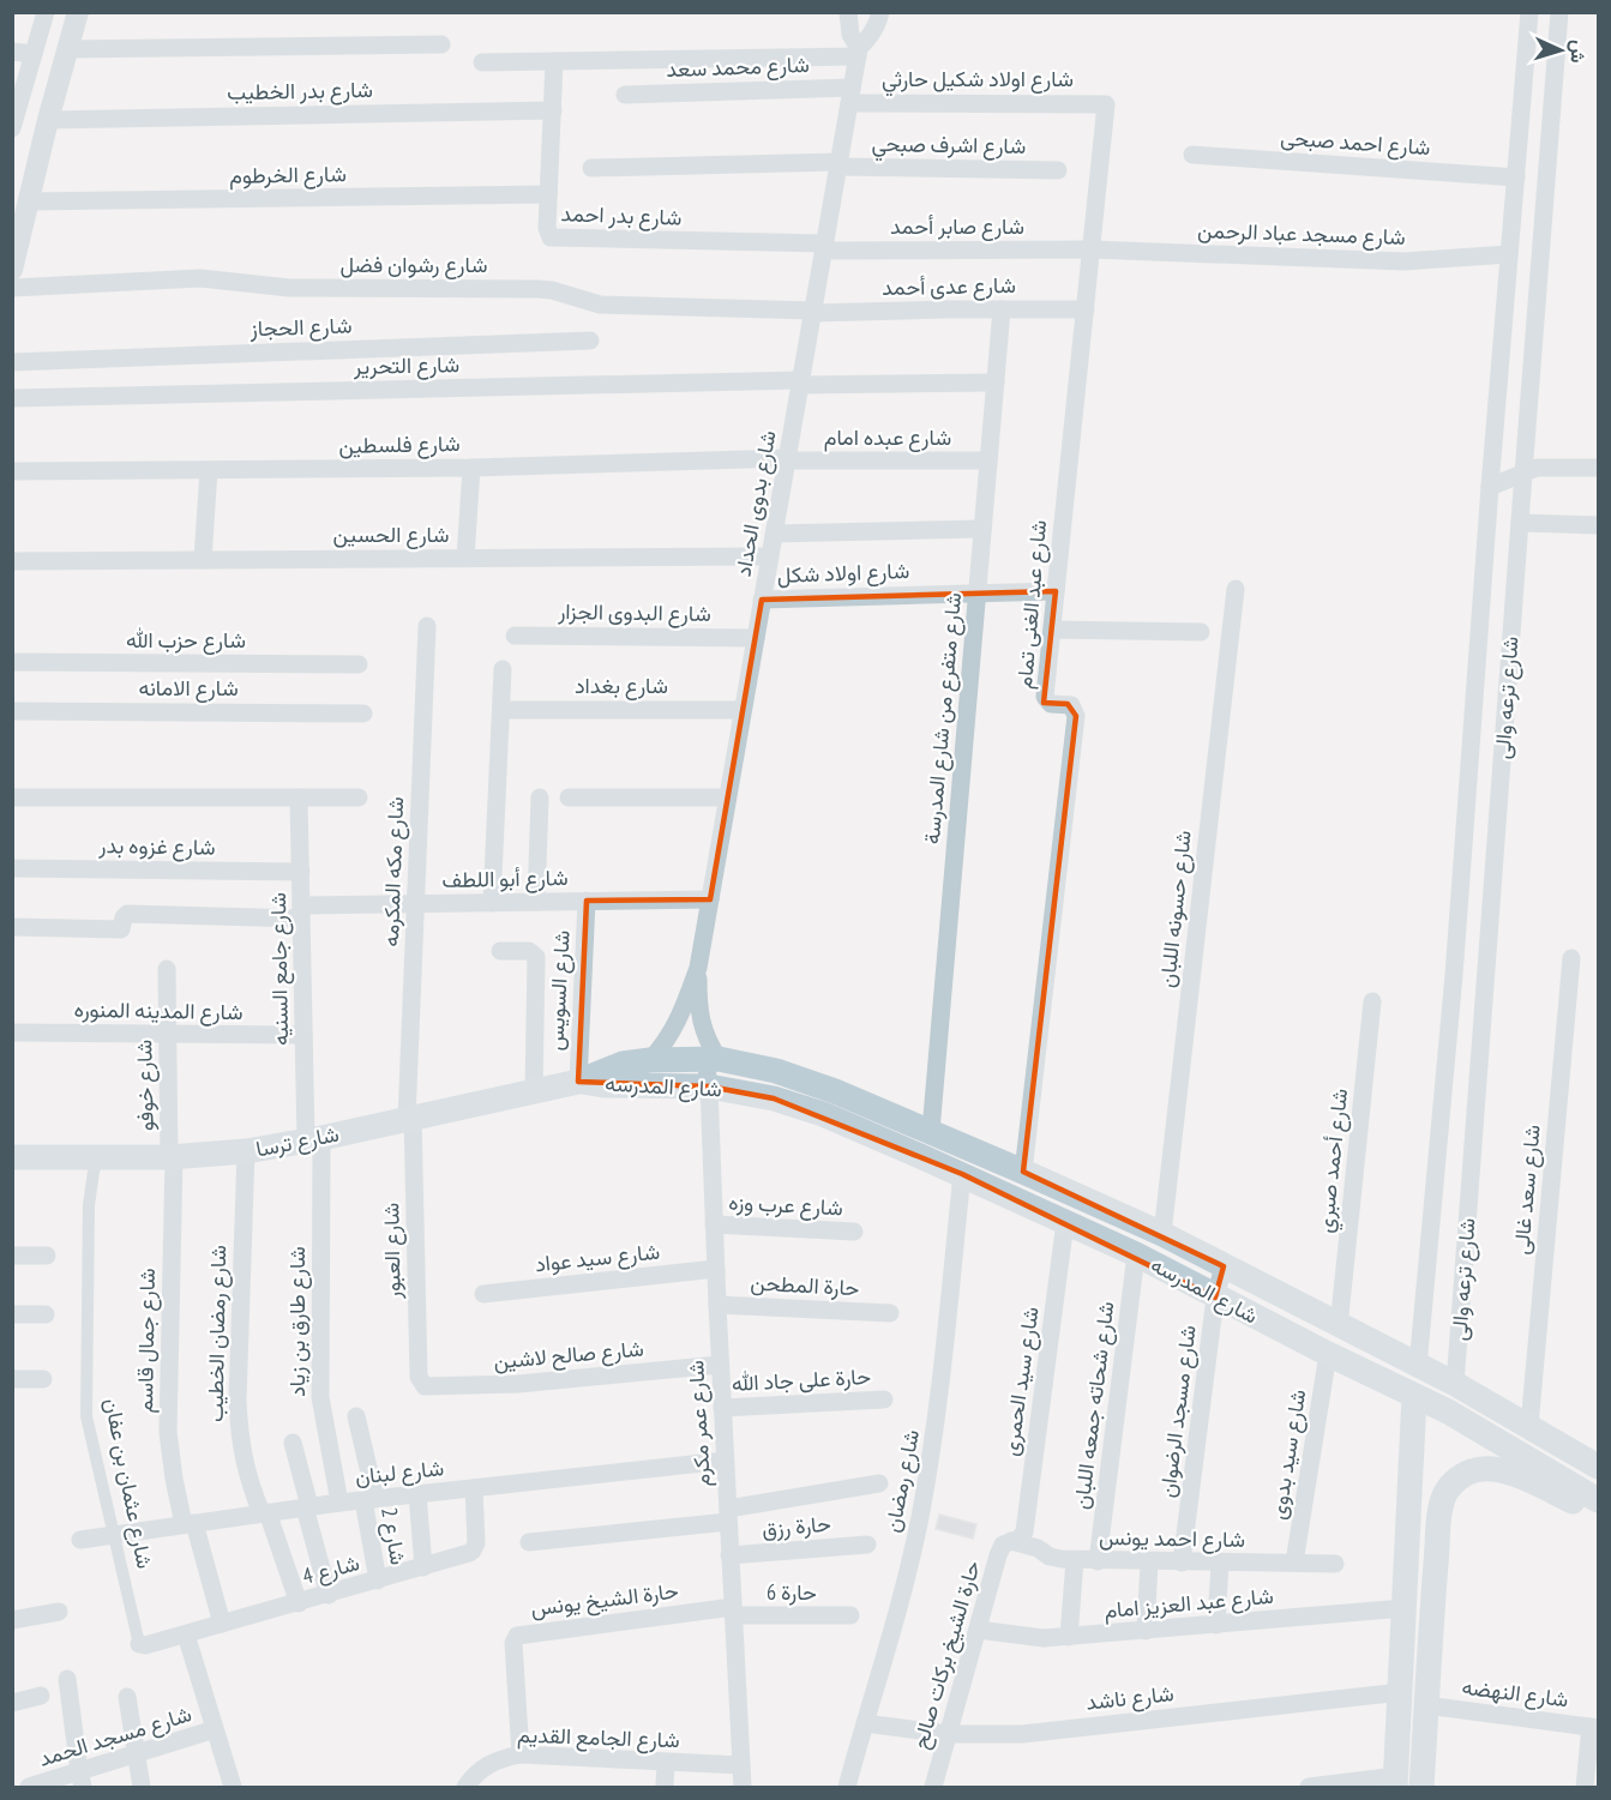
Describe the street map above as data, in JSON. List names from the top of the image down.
{
  "streets": {
    "main road": ["شارع المدرسه", "شارع ترسا"],
    "street": [
      "شارع محمد سعد",
      "شارع اولاد شكيل حارثي",
      "شارع بدر الخطيب",
      "شارع احمد صبحى",
      "شارع اشرف صبحي",
      "شارع الخرطوم",
      "شارع بدر احمد",
      "شارع صابر أحمد",
      "شارع مسجد عباد الرحمن",
      "شارع رشوان فضل",
      "شارع عدى أحمد",
      "شارع الحجاز",
      "شارع التحرير",
      "شارع عبده امام",
      "شارع فلسطين",
      "شارع بدوى الحداد",
      "شارع الحسين",
      "شارع اولاد شكل",
      "شارع عبد الغنى تمام",
      "شارع البدوى الجزار",
      "شارع حزب الله",
      "شارع بغداد",
      "شارع الامانه",
      "شارع ترعه والى",
      "شارع متفرع من شارع المدرسة",
      "شارع غزوه بدر",
      "شارع مكه المكرمه",
      "شارع أبو اللطف",
      "شارع حسونه اللبان",
      "شارع جامع السنيه",
      "شارع السويس",
      "شارع المدينه المنوره",
      "شارع خوفو",
      "شارع أحمد صبري",
      "شارع سعد غالى",
      "شارع عرب وزه",
      "شارع العبور",
      "شارع سيد عواد",
      "حارة المطحن",
      "شارع طارق بن زياد",
      "شارع رمضان الخطيب",
      "شارع جمال قاسم",
      "شارع صالح لاشين",
      "حارة على جاد الله",
      "شارع سيد الحمرى",
      "شارع شحاته جمعه اللبان",
      "شارع مسجد الرضوان",
      "شارع عمر مكرم",
      "شارع سيد بدوى",
      "شارع لبنان",
      "شارع رمضان",
      "شارع عثمان بن عفان",
      "حارة رزق",
      "شارع 2",
      "شارع احمد يونس",
      "شارع 4",
      "حارة 6",
      "حارة الشيخ يونس",
      "شارع عبد العزيز امام",
      "حارة الشيخ بركات صالح",
      "شارع النهضه",
      "شارع ناشد",
      "شارع مسجد الحمد",
      "شارع الجامع القديم"
    ]
  },
  "crossings": [
    ["شارع محمد سعد", "شارع اولاد شكيل حارثي"],
    ["شارع محمد سعد", "شارع بدوى الحداد"],
    ["شارع اولاد شكيل حارثي", "شارع بدوى الحداد"],
    ["شارع اولاد شكيل حارثي", "شارع عبد الغنى تمام"],
    ["شارع بدر الخطيب", "شارع بدر احمد"],
    ["شارع احمد صبحى", "شارع ترعه والى"],
    ["شارع اشرف صبحي", "شارع بدوى الحداد"],
    ["شارع الخرطوم", "شارع بدر احمد"],
    ["شارع بدر احمد", "شارع صابر أحمد"],
    ["شارع بدر احمد", "شارع بدوى الحداد"],
    ["شارع صابر أحمد", "شارع مسجد عباد الرحمن"],
    ["شارع صابر أحمد", "شارع بدوى الحداد"],
    ["شارع صابر أحمد", "شارع عبد الغنى تمام"],
    ["شارع مسجد عباد الرحمن", "شارع عبد الغنى تمام"],
    ["شارع مسجد عباد الرحمن", "شارع ترعه والى"],
    ["شارع رشوان فضل", "شارع عدى أحمد"],
    ["شارع رشوان فضل", "شارع بدوى الحداد"],
    ["شارع عدى أحمد", "شارع بدوى الحداد"],
    ["شارع عدى أحمد", "شارع عبد الغنى تمام"],
    ["شارع عدى أحمد", "شارع متفرع من شارع المدرسة"],
    ["شارع التحرير", "شارع بدوى الحداد"],
    ["شارع التحرير", "شارع متفرع من شارع المدرسة"],
    ["شارع عبده امام", "شارع فلسطين"],
    ["شارع عبده امام", "شارع بدوى الحداد"],
    ["شارع عبده امام", "شارع متفرع من شارع المدرسة"],
    ["شارع فلسطين", "شارع بدوى الحداد"],
    ["شارع بدوى الحداد", "شارع الحسين"],
    ["شارع بدوى الحداد", "شارع اولاد شكل"],
    ["شارع بدوى الحداد", "شارع البدوى الجزار"],
    ["شارع بدوى الحداد", "شارع بغداد"],
    ["شارع بدوى الحداد", "شارع أبو اللطف"],
    ["شارع بدوى الحداد", "شارع المدرسه"],
    ["شارع بدوى الحداد", "شارع عمر مكرم"],
    ["شارع اولاد شكل", "شارع عبد الغنى تمام"],
    ["شارع اولاد شكل", "شارع متفرع من شارع المدرسة"],
    ["شارع عبد الغنى تمام", "شارع المدرسه"],
    ["شارع ترعه والى", "شارع المدرسه"],
    ["شارع متفرع من شارع المدرسة", "شارع المدرسه"],
    ["شارع غزوه بدر", "شارع جامع السنيه"],
    ["شارع مكه المكرمه", "شارع أبو اللطف"],
    ["شارع مكه المكرمه", "شارع ترسا"],
    ["شارع مكه المكرمه", "شارع العبور"],
    ["شارع أبو اللطف", "شارع جامع السنيه"],
    ["شارع أبو اللطف", "شارع السويس"],
    ["شارع حسونه اللبان", "شارع المدرسه"],
    ["شارع جامع السنيه", "شارع المدينه المنوره"],
    ["شارع جامع السنيه", "شارع ترسا"],
    ["شارع جامع السنيه", "شارع طارق بن زياد"],
    ["شارع السويس", "شارع المدرسه"],
    ["شارع السويس", "شارع ترسا"],
    ["شارع المدينه المنوره", "شارع خوفو"],
    ["شارع خوفو", "شارع ترسا"],
    ["شارع خوفو", "شارع جمال قاسم"],
    ["شارع المدرسه", "شارع ترسا"],
    ["شارع المدرسه", "شارع أحمد صبري"],
    ["شارع المدرسه", "شارع سعد غالى"],
    ["شارع المدرسه", "شارع سيد الحمرى"],
    ["شارع المدرسه", "شارع شحاته جمعه اللبان"],
    ["شارع المدرسه", "شارع مسجد الرضوان"],
    ["شارع المدرسه", "شارع عمر مكرم"],
    ["شارع المدرسه", "شارع سيد بدوى"],
    ["شارع المدرسه", "شارع رمضان"],
    ["شارع ترسا", "شارع العبور"],
    ["شارع ترسا", "شارع طارق بن زياد"],
    ["شارع ترسا", "شارع رمضان الخطيب"],
    ["شارع ترسا", "شارع جمال قاسم"],
    ["شارع ترسا", "شارع عثمان بن عفان"],
    ["شارع عرب وزه", "شارع عمر مكرم"],
    ["شارع العبور", "شارع صالح لاشين"],
    ["شارع سيد عواد", "شارع عمر مكرم"],
    ["حارة المطحن", "شارع عمر مكرم"],
    ["شارع طارق بن زياد", "شارع لبنان"],
    ["شارع رمضان الخطيب", "شارع لبنان"],
    ["شارع رمضان الخطيب", "شارع 4"],
    ["شارع جمال قاسم", "شارع لبنان"],
    ["شارع جمال قاسم", "شارع 4"],
    ["شارع صالح لاشين", "شارع عمر مكرم"],
    ["حارة على جاد الله", "شارع عمر مكرم"],
    ["شارع سيد الحمرى", "شارع احمد يونس"],
    ["شارع سيد الحمرى", "حارة الشيخ بركات صالح"],
    ["شارع شحاته جمعه اللبان", "شارع احمد يونس"],
    ["شارع مسجد الرضوان", "شارع احمد يونس"],
    ["شارع عمر مكرم", "شارع لبنان"],
    ["شارع عمر مكرم", "حارة رزق"],
    ["شارع عمر مكرم", "حارة 6"],
    ["شارع عمر مكرم", "حارة الشيخ يونس"],
    ["شارع عمر مكرم", "شارع الجامع القديم"],
    ["شارع سيد بدوى", "شارع احمد يونس"],
    ["شارع لبنان", "شارع عثمان بن عفان"],
    ["شارع لبنان", "شارع 2"],
    ["شارع لبنان", "شارع 4"],
    ["شارع رمضان", "شارع ناشد"],
    ["شارع عثمان بن عفان", "شارع 4"],
    ["شارع 2", "شارع 4"],
    ["شارع احمد يونس", "حارة الشيخ بركات صالح"],
    ["حارة 6", "حارة الشيخ يونس"],
    ["حارة الشيخ يونس", "شارع الجامع القديم"],
    ["شارع عبد العزيز امام", "حارة الشيخ بركات صالح"],
    ["حارة الشيخ بركات صالح", "شارع ناشد"]
  ],
  "north": "right"
}
